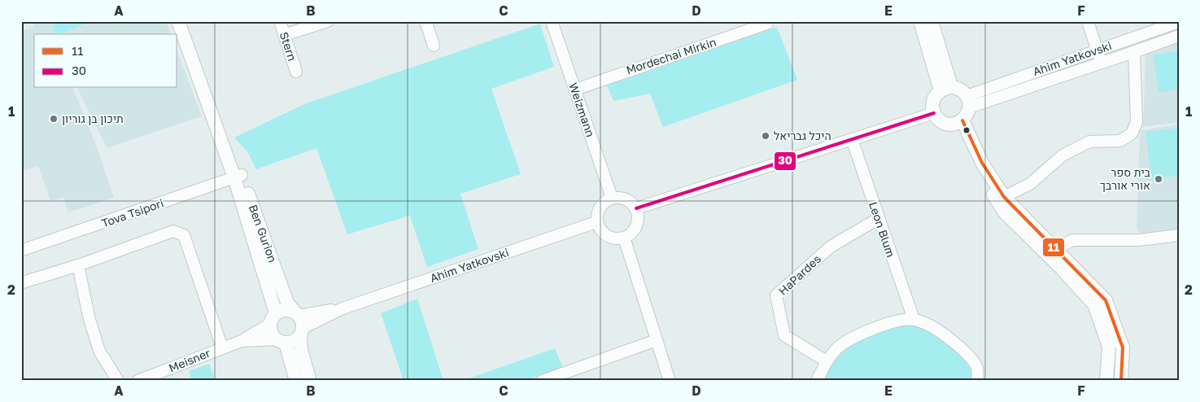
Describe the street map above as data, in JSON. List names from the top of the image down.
{
  "streets": {
    "street": [
      "Stern",
      "Mordechai Mirkin",
      "Ahim Yatkovski",
      "Weizmann",
      "Tova Tsipori",
      "Leon Blum",
      "Ben Gurion",
      "HaPardes",
      "Meisner"
    ]
  },
  "crossings": [
    ["Mordechai Mirkin", "Weizmann"],
    ["Ahim Yatkovski", "Weizmann"],
    ["Ahim Yatkovski", "Ben Gurion"],
    ["Ahim Yatkovski", "Meisner"],
    ["Tova Tsipori", "Ben Gurion"],
    ["Leon Blum", "HaPardes"],
    ["Ben Gurion", "Meisner"]
  ],
  "places": ["תיכון בן גוריון", "היכל גבריאל", "בית ספר אורי אורבך"],
  "lines": ["transit line 30", "transit line 11"],
  "legend": ["11", "30"],
  "grid": {
    "columns": [
      "A",
      "B",
      "C",
      "D",
      "E",
      "F"
    ],
    "rows": ["1", "2"]
  }
}
